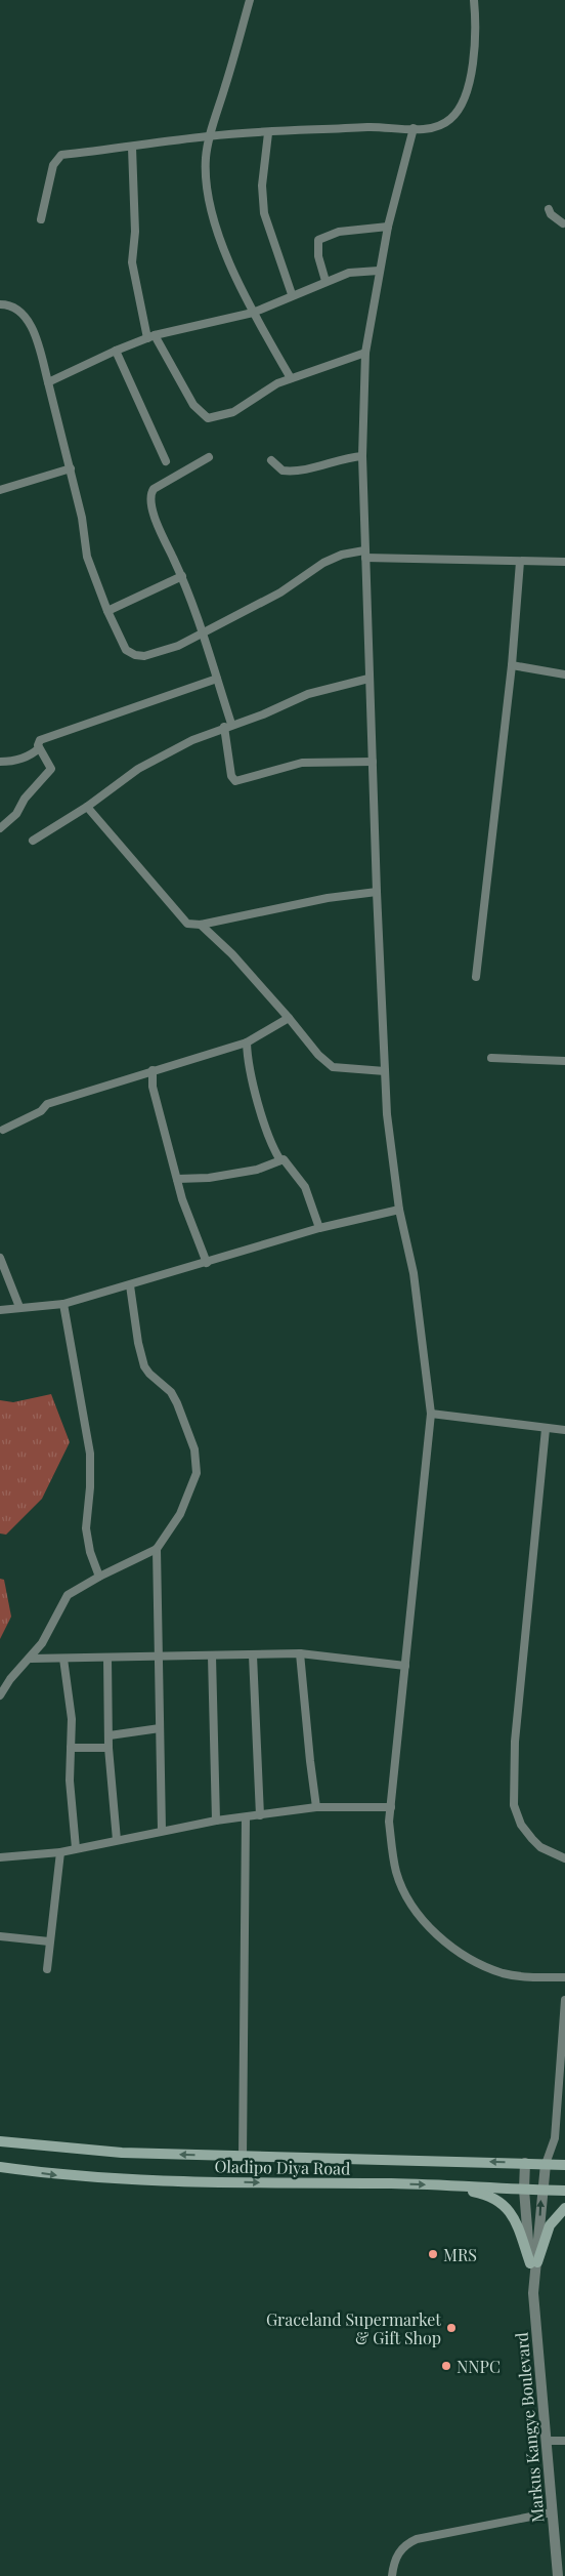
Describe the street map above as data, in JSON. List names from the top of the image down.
{
  "streets": {
    "main road": ["Oladipo Diya Road"],
    "street": ["Markus Kangye Boulevard"]
  },
  "crossings": [
    ["Oladipo Diya Road", "Markus Kangye Boulevard"]
  ],
  "places": ["MRS", "Graceland Supermarket & Gift Shop", "NNPC"]
}
